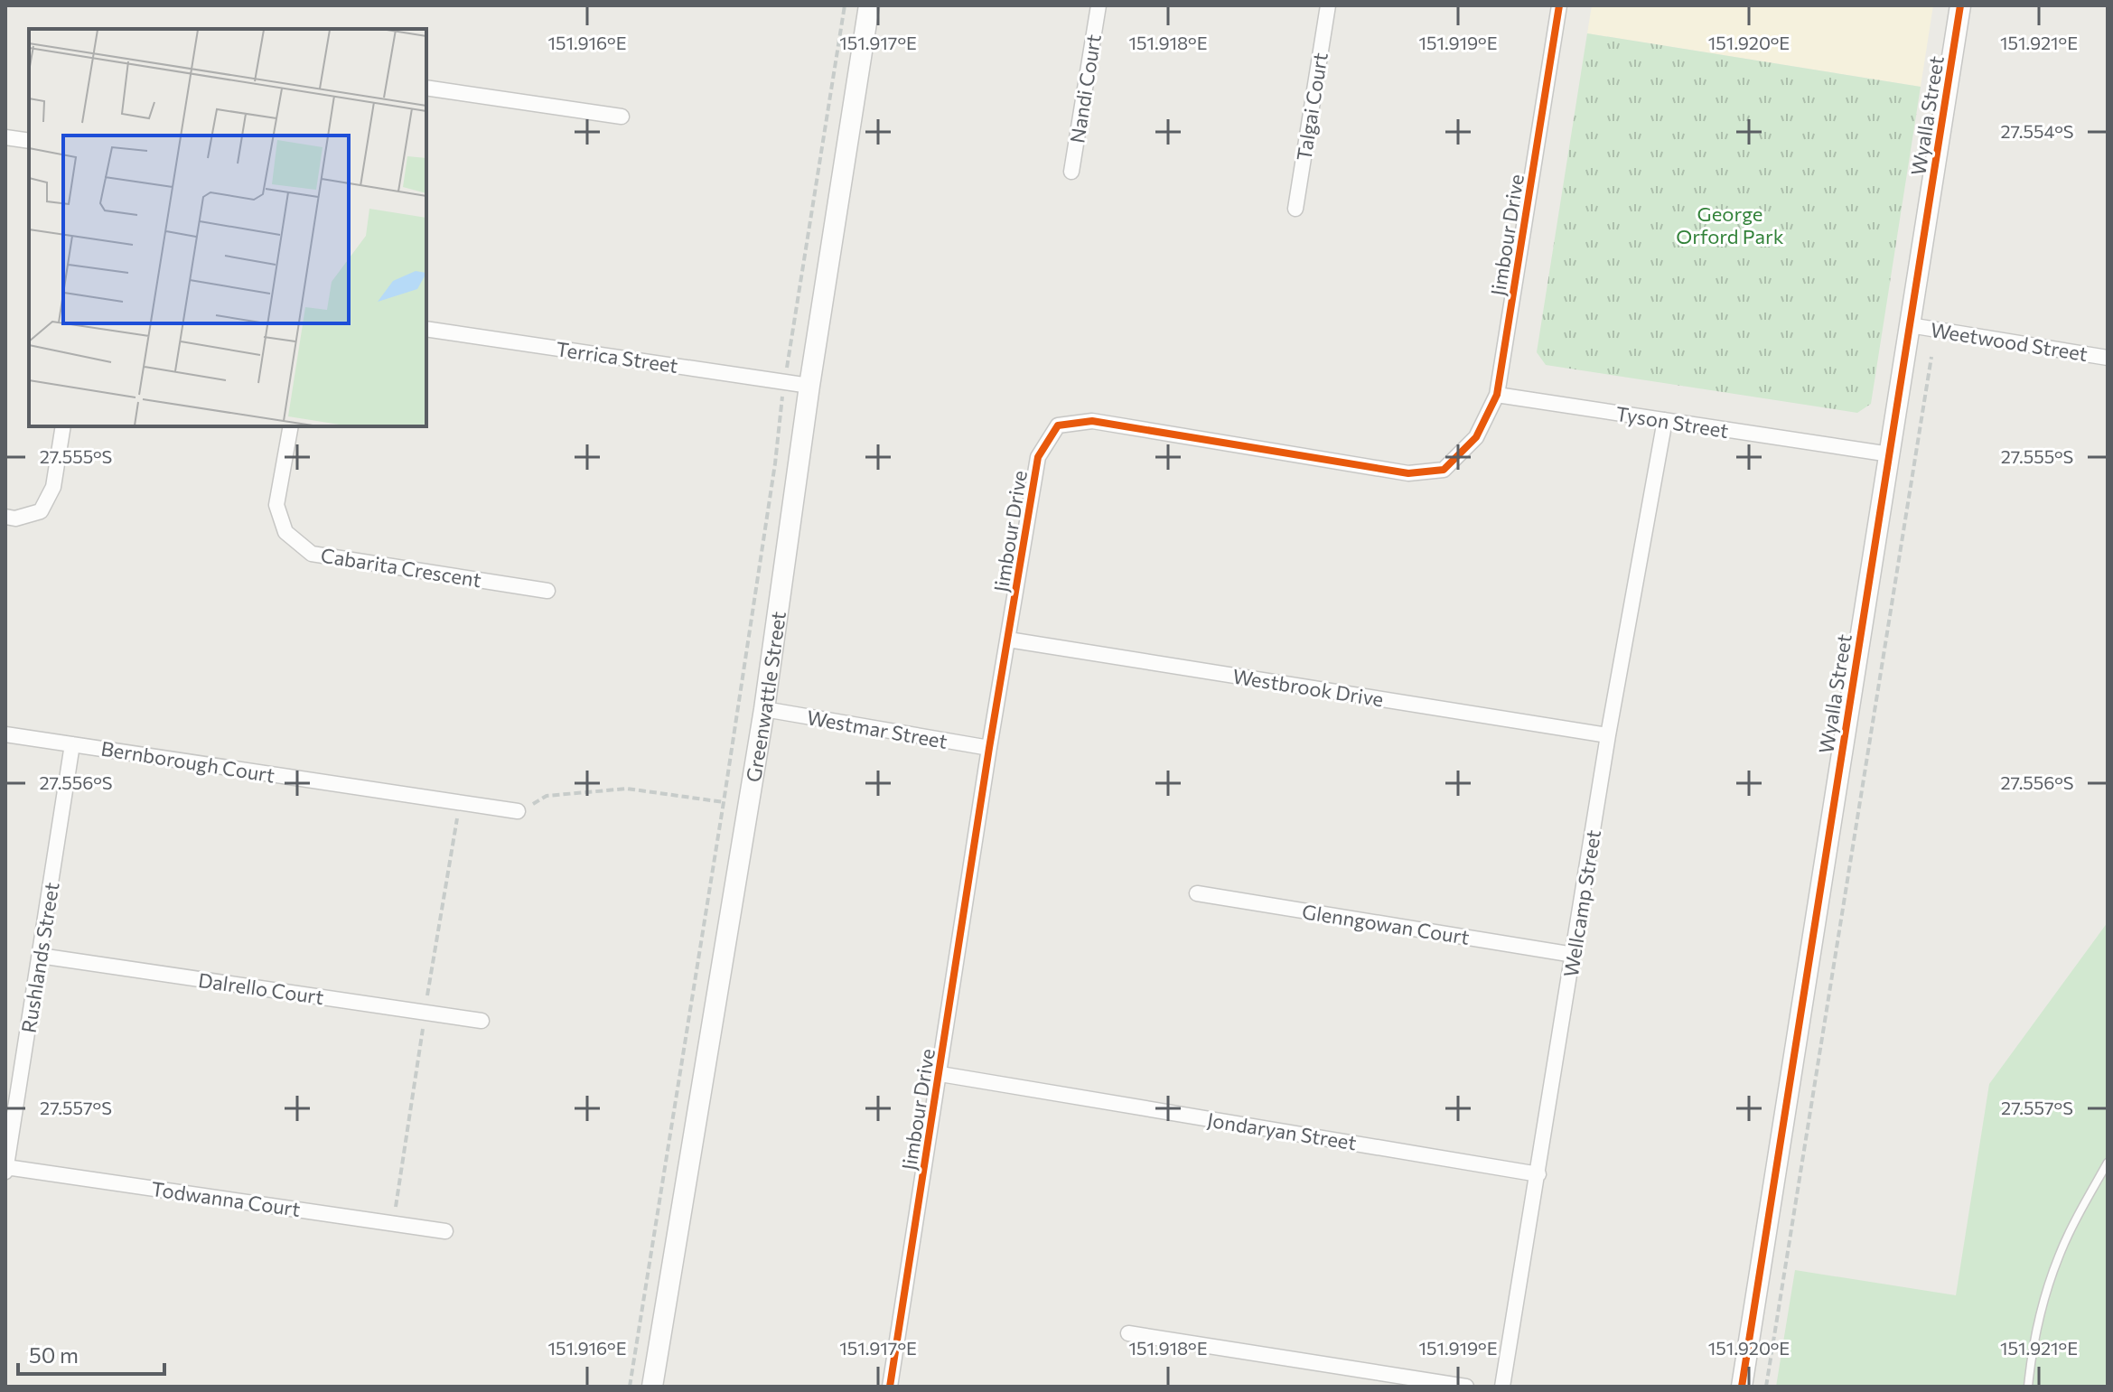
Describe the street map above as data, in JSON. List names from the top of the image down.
{
  "streets": {
    "street": [
      "Nandi Court",
      "Talgai Court",
      "Wyalla Street",
      "Jimbour Drive",
      "Weetwood Street",
      "Terrica Street",
      "Tyson Street",
      "Cabarita Crescent",
      "Westbrook Drive",
      "Greenwattle Street",
      "Westmar Street",
      "Bernborough Court",
      "Wellcamp Street",
      "Glenngowan Court",
      "Rushlands Street",
      "Dalrello Court",
      "Jondaryan Street",
      "Todwanna Court"
    ]
  },
  "crossings": [
    ["Wyalla Street", "Weetwood Street"],
    ["Wyalla Street", "Tyson Street"],
    ["Jimbour Drive", "Tyson Street"],
    ["Jimbour Drive", "Westbrook Drive"],
    ["Jimbour Drive", "Westmar Street"],
    ["Jimbour Drive", "Jondaryan Street"],
    ["Terrica Street", "Greenwattle Street"],
    ["Tyson Street", "Wellcamp Street"],
    ["Westbrook Drive", "Wellcamp Street"],
    ["Greenwattle Street", "Westmar Street"],
    ["Bernborough Court", "Rushlands Street"],
    ["Wellcamp Street", "Glenngowan Court"],
    ["Wellcamp Street", "Jondaryan Street"],
    ["Rushlands Street", "Dalrello Court"],
    ["Rushlands Street", "Todwanna Court"]
  ],
  "parks": ["George Orford Park"],
  "scale_bar": "50 m",
  "coordinates": [
    "151.916°E",
    "151.917°E",
    "151.918°E",
    "151.919°E",
    "151.920°E",
    "151.921°E",
    "27.554°S",
    "27.555°S",
    "27.556°S",
    "27.557°S"
  ]
}
